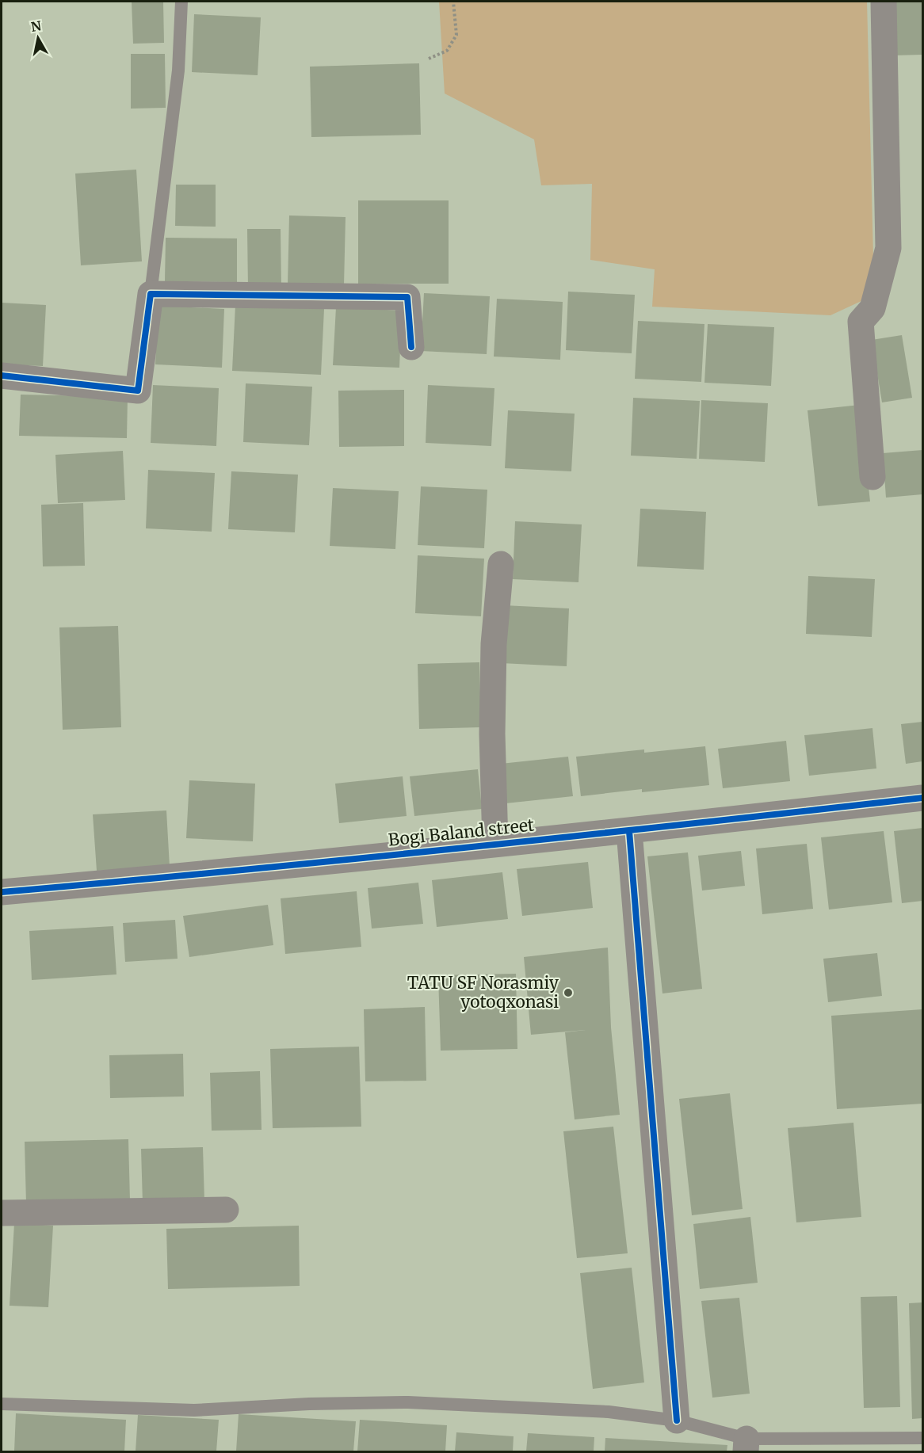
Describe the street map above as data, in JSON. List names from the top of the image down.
{
  "streets": {
    "street": ["Bogi Baland street"]
  },
  "places": ["TATU SF Norasmiy yotoqxonasi"],
  "north": "top"
}
